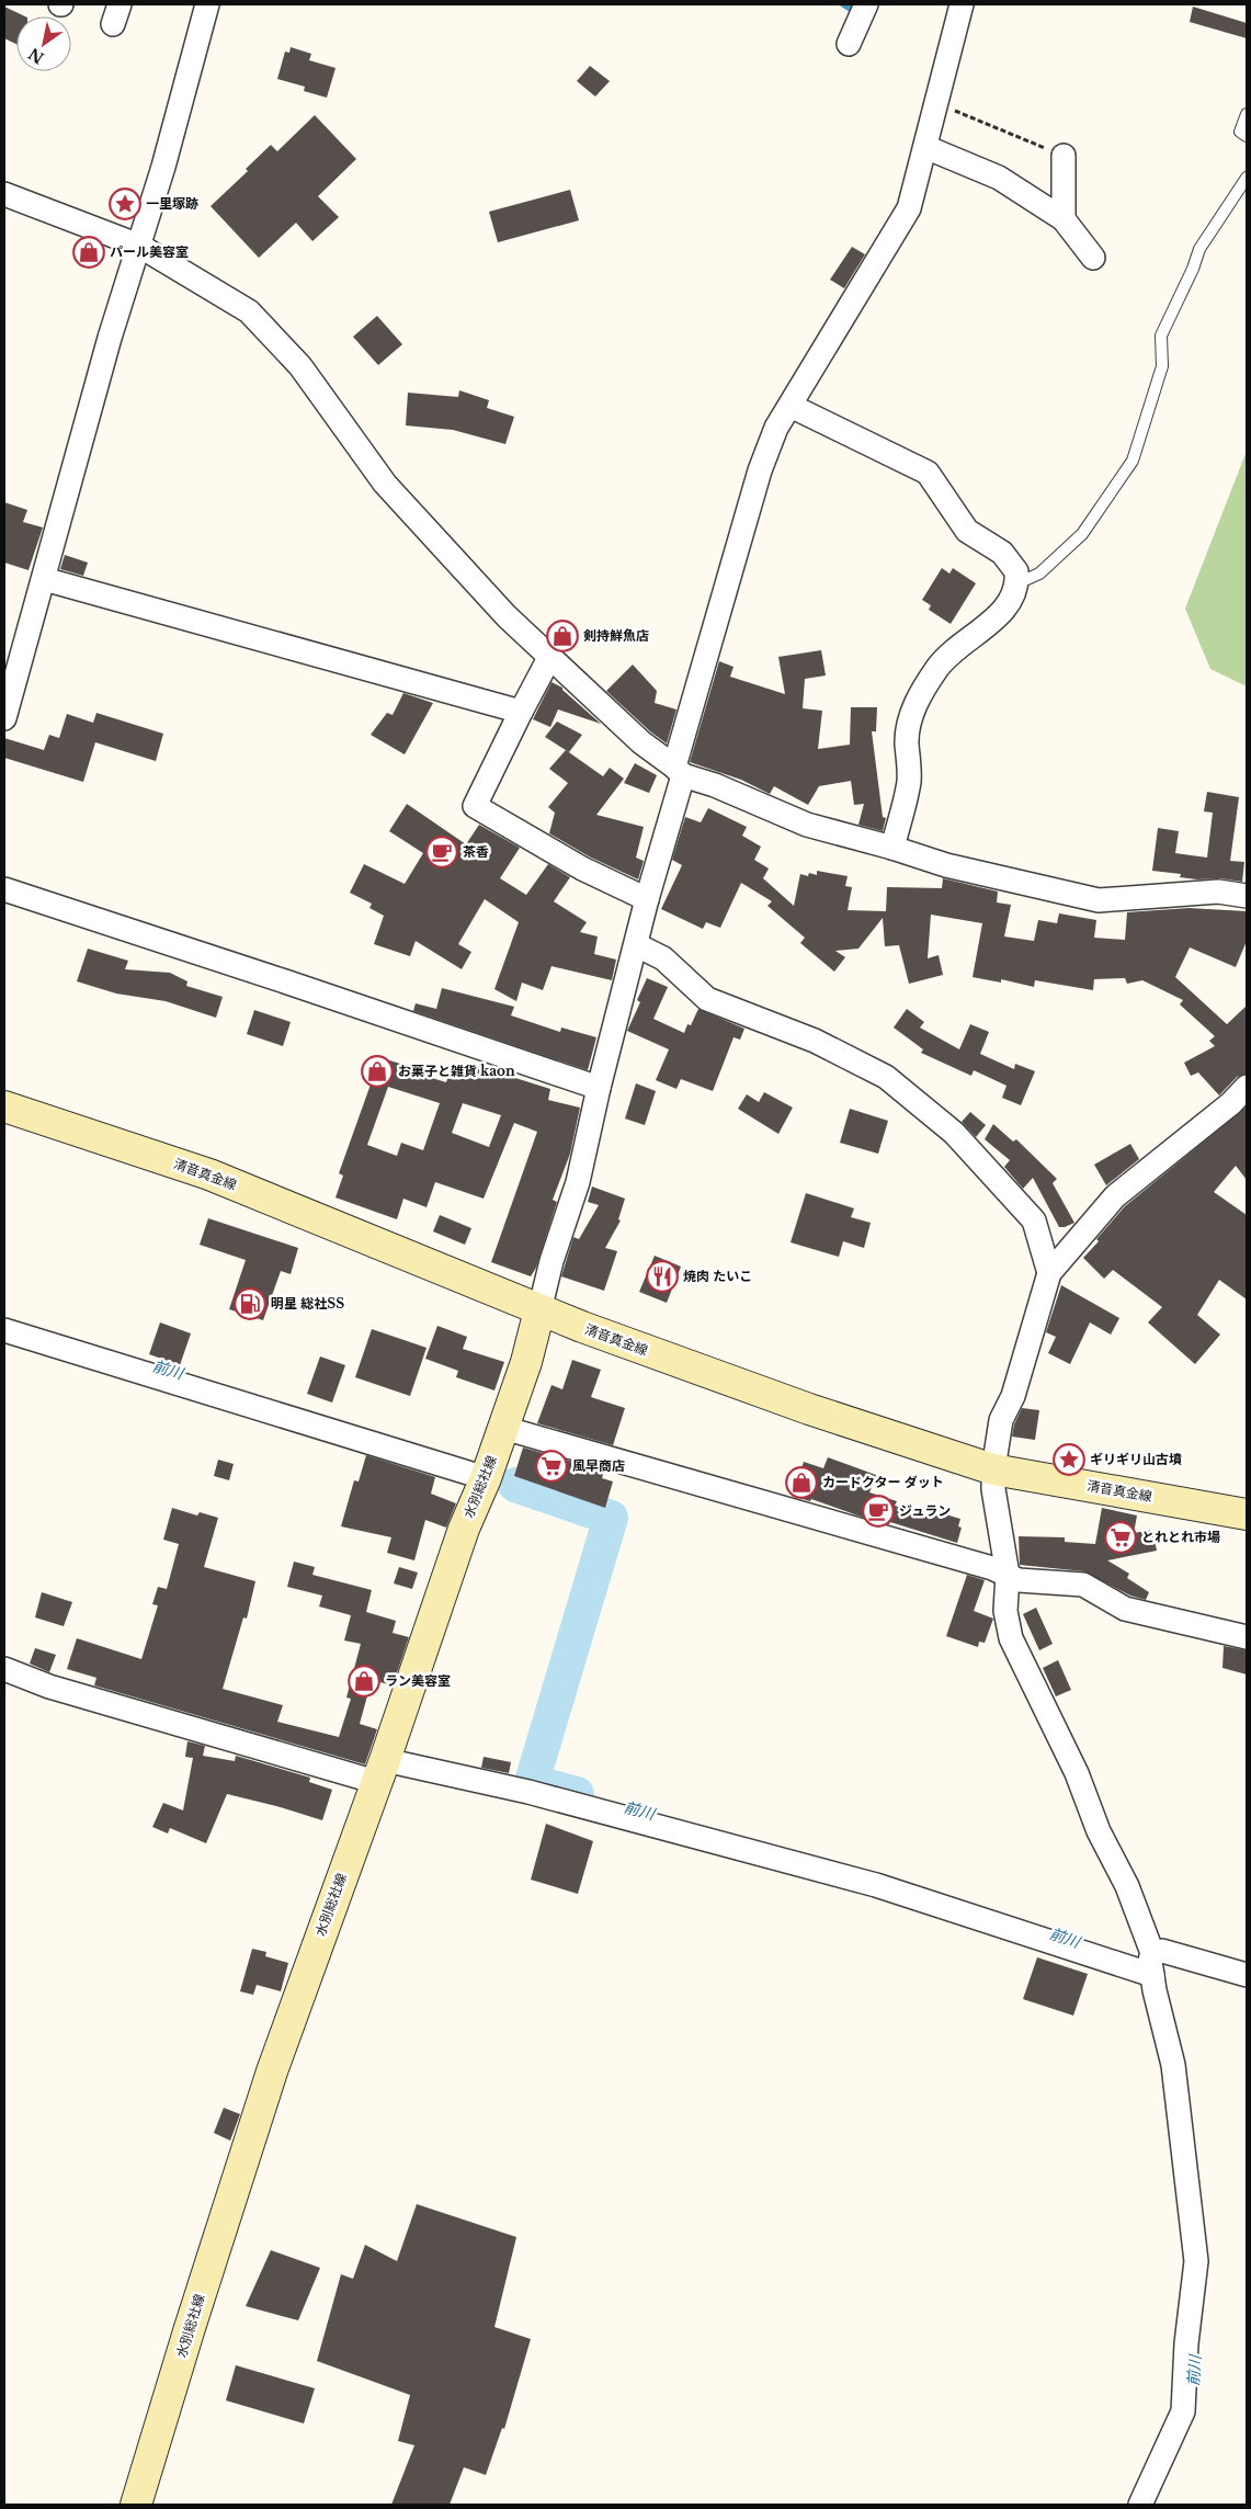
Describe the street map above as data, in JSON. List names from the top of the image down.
{
  "streets": {
    "main road": ["清音真金線", "水別総社線"]
  },
  "crossings": [
    ["清音真金線", "水別総社線"]
  ],
  "water": ["前川"],
  "places": {
    "place": ["一里塚跡", "ギリギリ山古墳"],
    "shop": [
      "パール美容室",
      "剣持鮮魚店",
      "お菓子と雑貨 kaon",
      "カードクター ダット",
      "ラン美容室"
    ],
    "cafe": ["茶香", "ジュラン"],
    "restaurant": ["焼肉 たいこ"],
    "fuel station": ["明星 総社SS"],
    "supermarket": ["風早商店", "とれとれ市場"]
  },
  "north": "bottom left"
}
